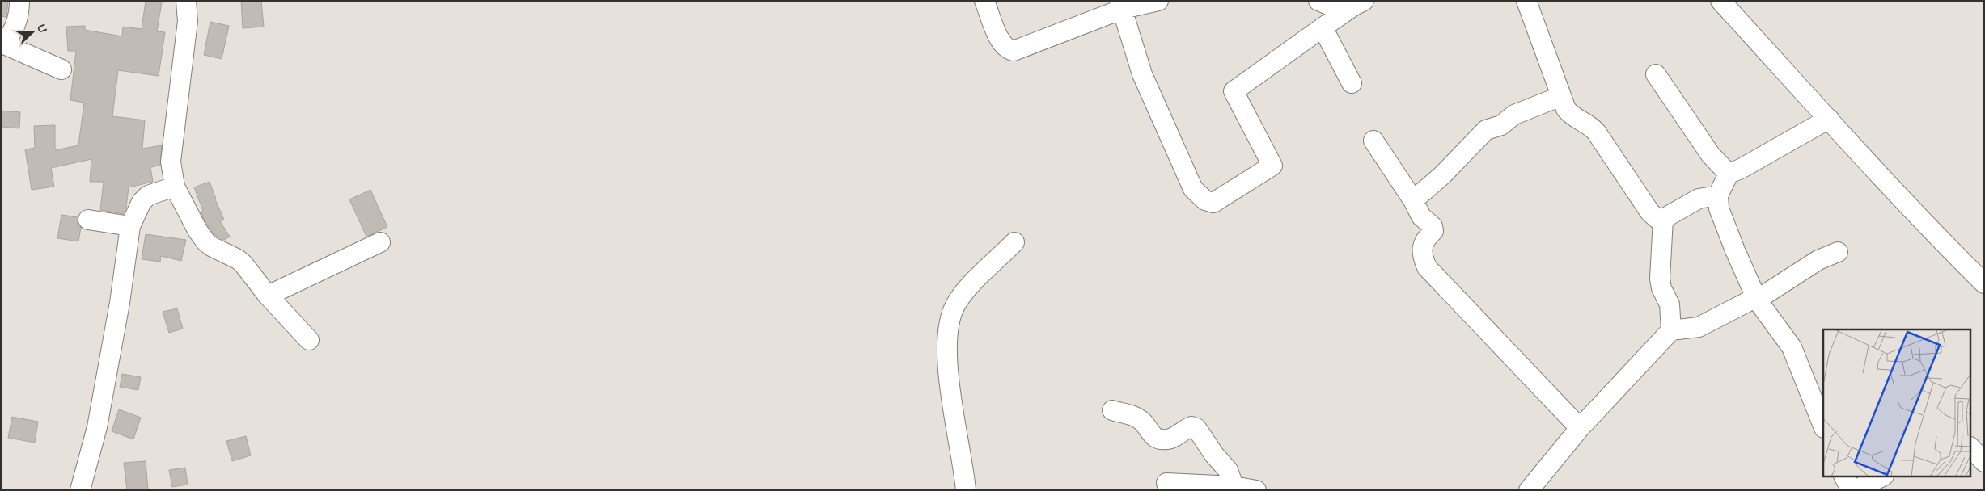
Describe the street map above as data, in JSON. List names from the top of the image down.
{
  "north": "right"
}
